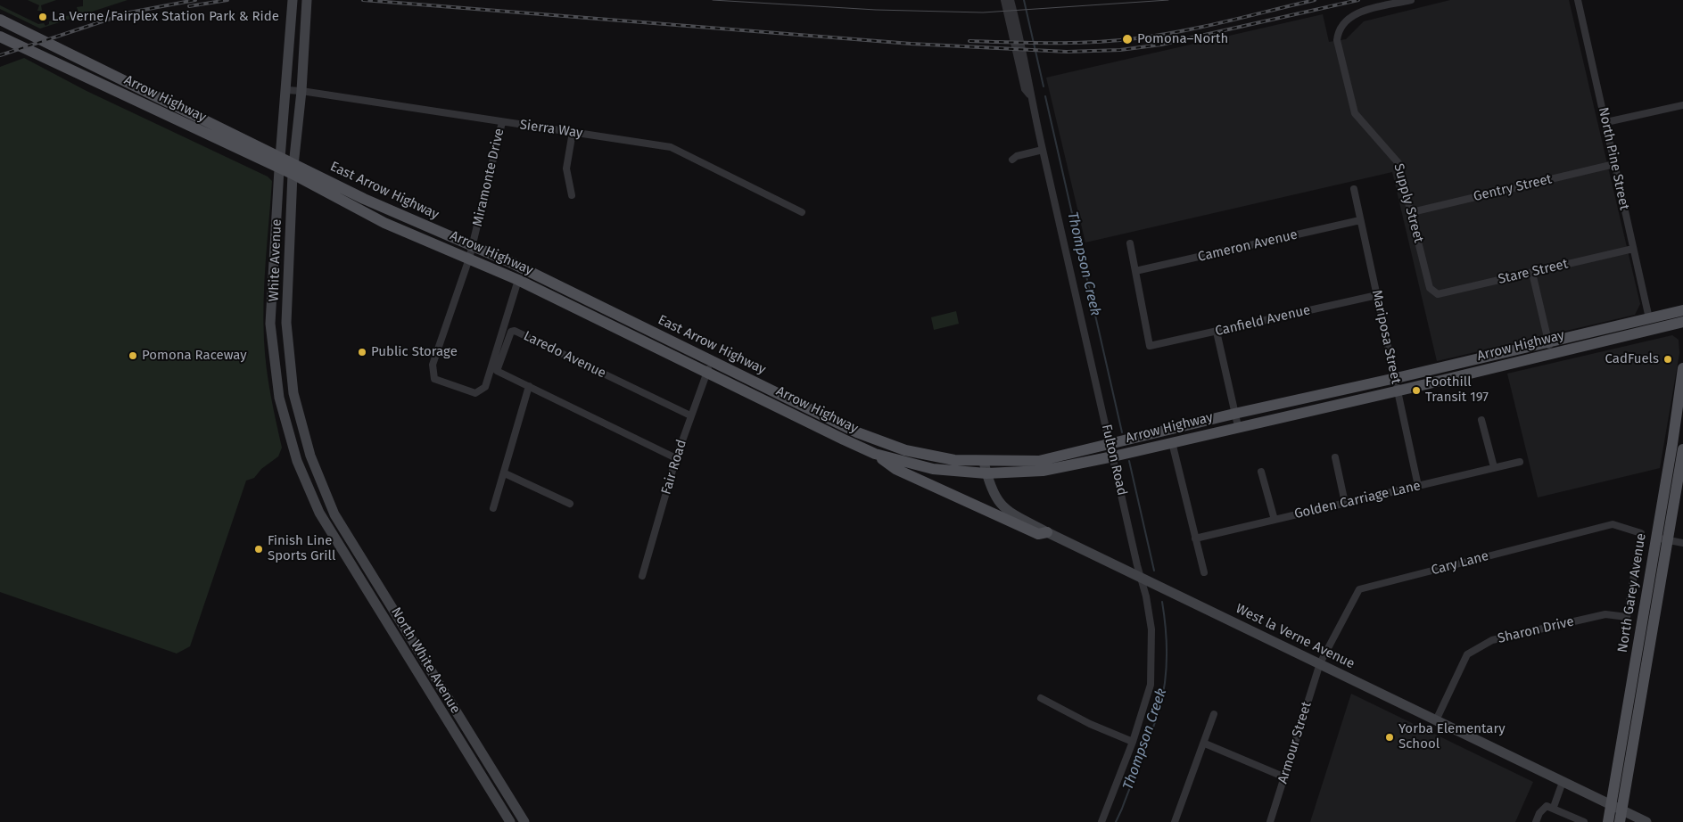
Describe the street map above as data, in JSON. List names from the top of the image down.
{
  "streets": {
    "main road": [
      "Arrow Highway",
      "East Arrow Highway",
      "White Avenue",
      "North Garey Avenue",
      "West la Verne Avenue",
      "North White Avenue"
    ],
    "street": [
      "Sierra Way",
      "North Pine Street",
      "Miramonte Drive",
      "Gentry Street",
      "Supply Street",
      "Cameron Avenue",
      "Stare Street",
      "Canfield Avenue",
      "Mariposa Street",
      "Laredo Avenue",
      "Fulton Road",
      "Fair Road",
      "Golden Carriage Lane",
      "Cary Lane",
      "Sharon Drive",
      "Armour Street"
    ]
  },
  "crossings": [
    ["Arrow Highway", "North Pine Street"],
    ["Arrow Highway", "Miramonte Drive"],
    ["Arrow Highway", "East Arrow Highway"],
    ["Arrow Highway", "White Avenue"],
    ["Arrow Highway", "Mariposa Street"],
    ["Arrow Highway", "Fulton Road"],
    ["Arrow Highway", "Fair Road"],
    ["Arrow Highway", "West la Verne Avenue"],
    ["Sierra Way", "Miramonte Drive"],
    ["Sierra Way", "White Avenue"],
    ["North Pine Street", "Gentry Street"],
    ["North Pine Street", "Stare Street"],
    ["Miramonte Drive", "East Arrow Highway"],
    ["Gentry Street", "Supply Street"],
    ["East Arrow Highway", "White Avenue"],
    ["East Arrow Highway", "Fair Road"],
    ["East Arrow Highway", "West la Verne Avenue"],
    ["Supply Street", "Stare Street"],
    ["Cameron Avenue", "Canfield Avenue"],
    ["Cameron Avenue", "Mariposa Street"],
    ["White Avenue", "North White Avenue"],
    ["Canfield Avenue", "Mariposa Street"],
    ["Mariposa Street", "Golden Carriage Lane"],
    ["Laredo Avenue", "Fair Road"],
    ["Fulton Road", "West la Verne Avenue"],
    ["Cary Lane", "Sharon Drive"],
    ["Cary Lane", "West la Verne Avenue"],
    ["Cary Lane", "Armour Street"],
    ["North Garey Avenue", "West la Verne Avenue"],
    ["Sharon Drive", "West la Verne Avenue"],
    ["West la Verne Avenue", "Armour Street"]
  ],
  "water": ["Thompson Creek"],
  "places": [
    "La Verne/Fairplex Station Park & Ride",
    "Pomona–North",
    "Public Storage",
    "Pomona Raceway",
    "CadFuels",
    "Foothill Transit 197",
    "Finish Line Sports Grill",
    "Yorba Elementary School"
  ]
}
